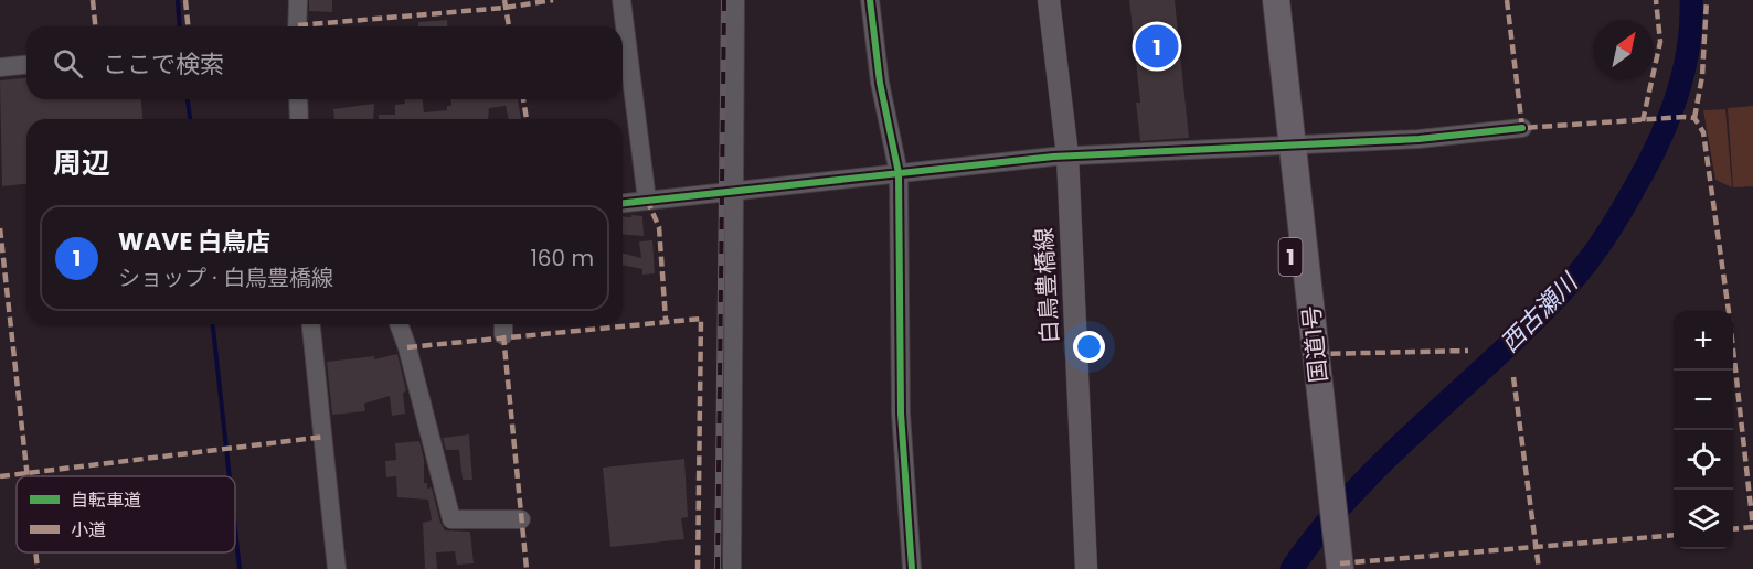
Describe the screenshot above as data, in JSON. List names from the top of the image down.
{
  "streets": {
    "highway": ["1", "国道1号"],
    "main road": ["白鳥豊橋線"]
  },
  "water": ["西古瀬川"],
  "legend": ["自転車道", "小道"],
  "north": "top right",
  "page": {
    "pins": "1",
    "search": "ここで検索",
    "heading": "周辺",
    "list": [
      {
        "mark": "1",
        "name": "WAVE 白鳥店",
        "note": "ショップ · 白鳥豊橋線",
        "value": "160 m"
      }
    ],
    "map_buttons": ["+", "−"]
  }
}
